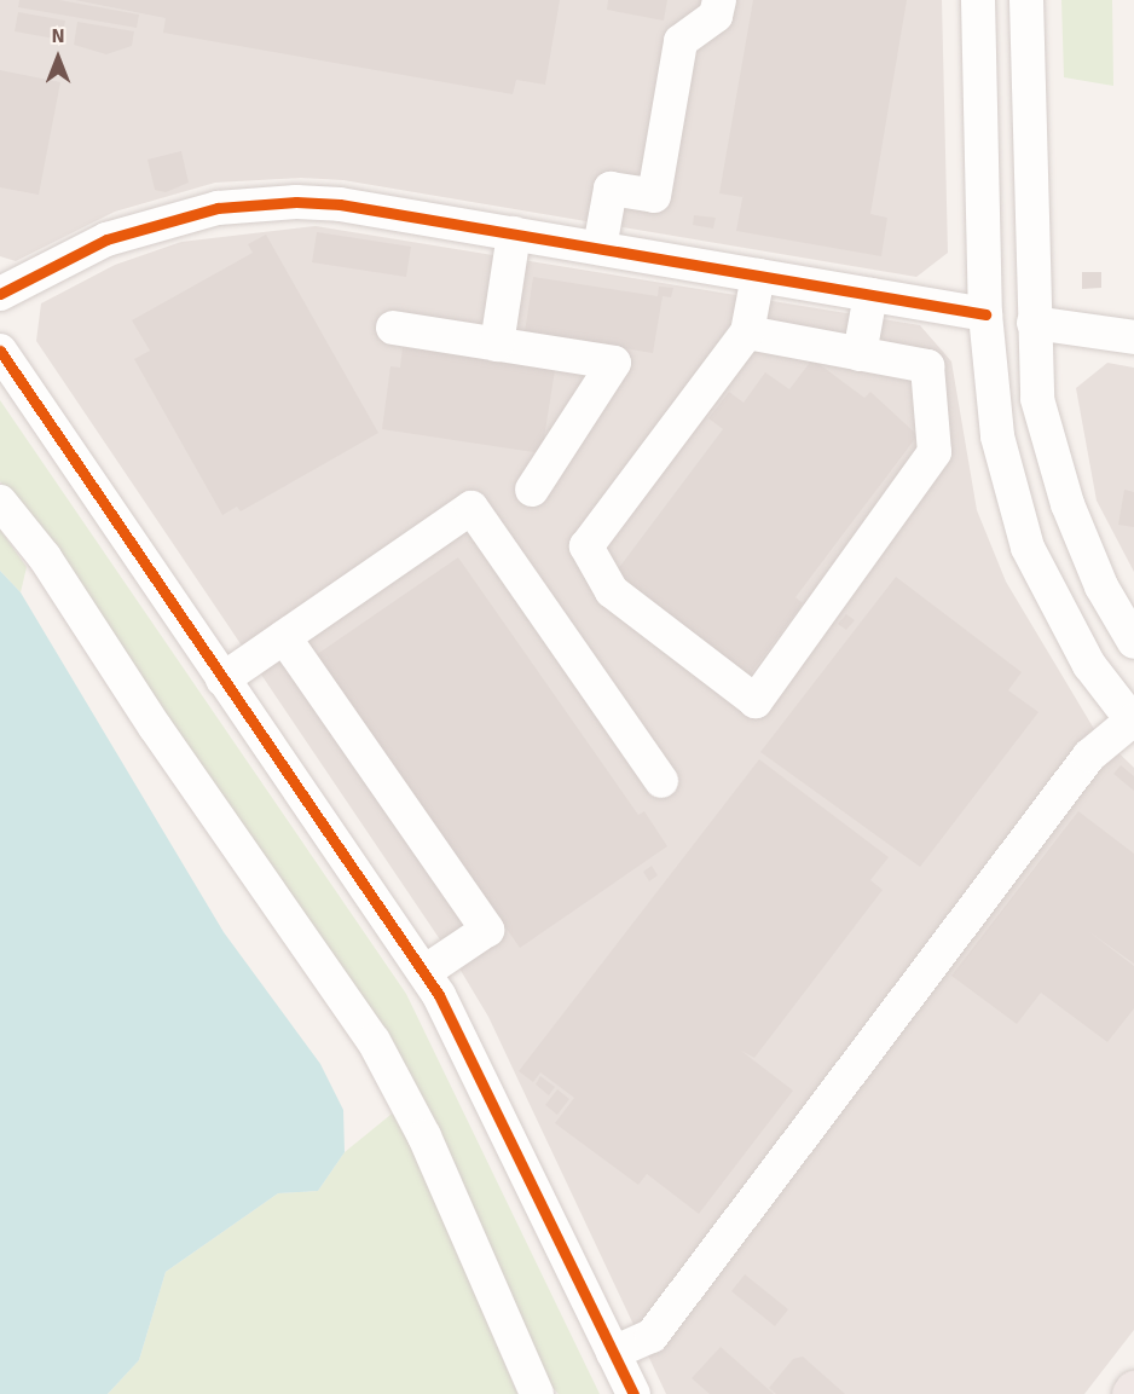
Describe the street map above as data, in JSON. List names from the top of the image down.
{
  "north": "top"
}
